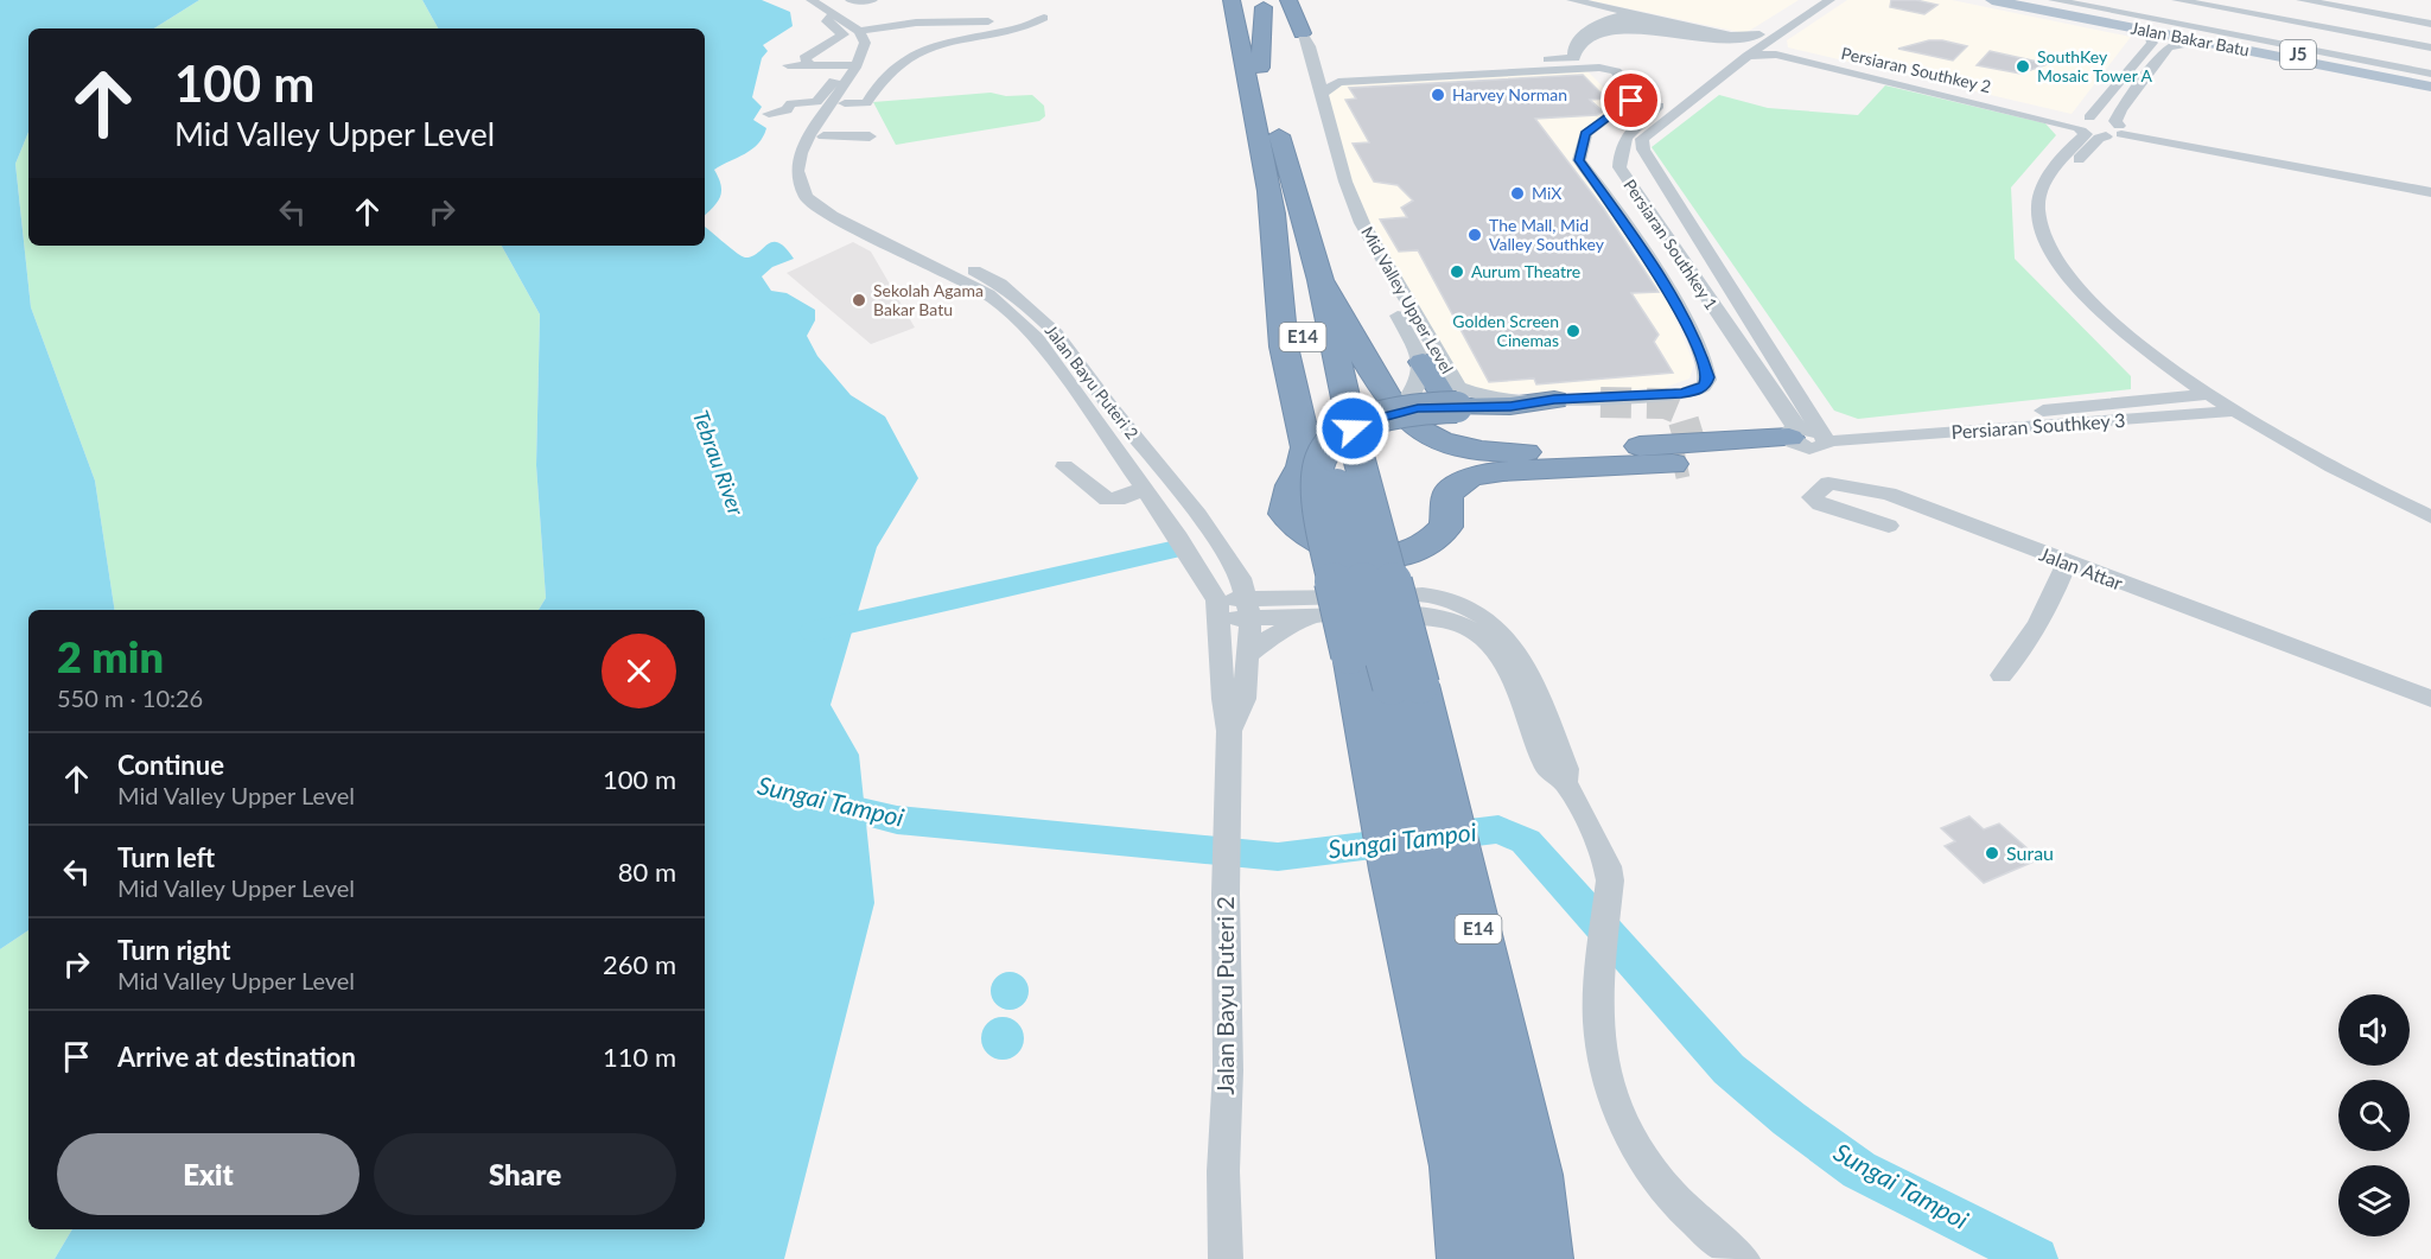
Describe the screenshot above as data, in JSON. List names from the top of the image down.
{
  "streets": {
    "highway": ["E14"],
    "main road": ["Jalan Bakar Batu", "J5"],
    "street": [
      "Persiaran Southkey 2",
      "Persiaran Southkey 1",
      "Mid Valley Upper Level",
      "Jalan Bayu Puteri 2",
      "Persiaran Southkey 3",
      "Jalan Attar"
    ]
  },
  "crossings": [
    ["Persiaran Southkey 2", "Persiaran Southkey 1"],
    ["Persiaran Southkey 1", "Mid Valley Upper Level"],
    ["Persiaran Southkey 1", "Persiaran Southkey 3"]
  ],
  "water": ["Tebrau River", "Sungai Tampoi"],
  "places": [
    "SouthKey Mosaic Tower A",
    "Harvey Norman",
    "MiX",
    "The Mall, Mid Valley Southkey",
    "Aurum Theatre",
    "Sekolah Agama Bakar Batu",
    "Golden Screen Cinemas",
    "Surau"
  ],
  "page": {
    "turn": ["100 m", "Mid Valley Upper Level"],
    "heading": ["2 min", "550 m · 10:26"],
    "list": [
      {
        "name": "Continue",
        "note": "Mid Valley Upper Level",
        "value": "100 m"
      },
      {
        "name": "Turn left",
        "note": "Mid Valley Upper Level",
        "value": "80 m"
      },
      {
        "name": "Turn right",
        "note": "Mid Valley Upper Level",
        "value": "260 m"
      },
      {
        "name": "Arrive at destination",
        "value": "110 m"
      }
    ],
    "buttons": ["Exit", "Share"]
  }
}
